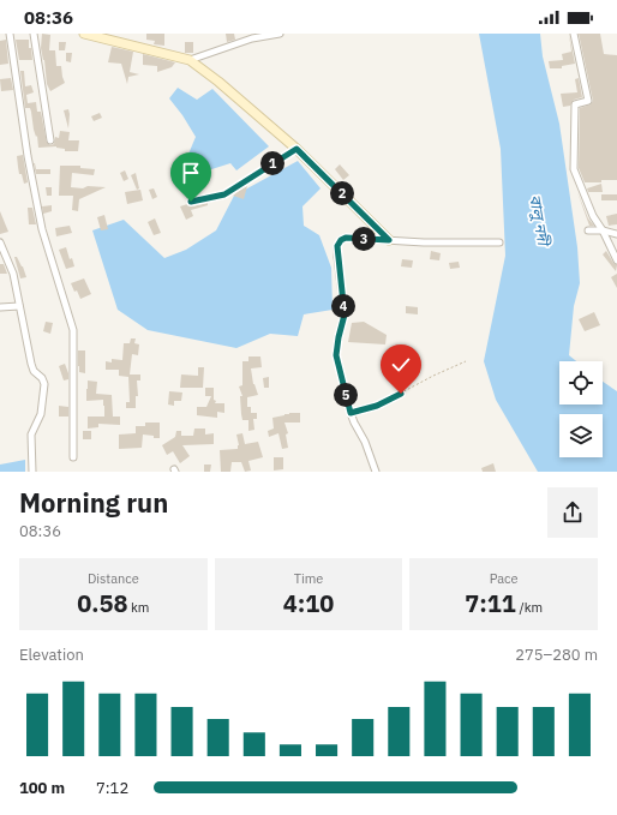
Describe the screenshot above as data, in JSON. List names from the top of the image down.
{
  "water": ["বালু নদী"],
  "page": {
    "status": "08:36",
    "pins": [
      "1",
      "2",
      "3",
      "4",
      "5"
    ],
    "heading": ["Morning run", "08:36"],
    "stats": [
      ["Distance", "0.58 km"],
      ["Time", "4:10"],
      ["Pace", "7:11 /km"]
    ],
    "chart": ["Elevation", "275–280 m"],
    "list": [
      {
        "name": "100 m",
        "note": "7:12"
      }
    ]
  }
}
